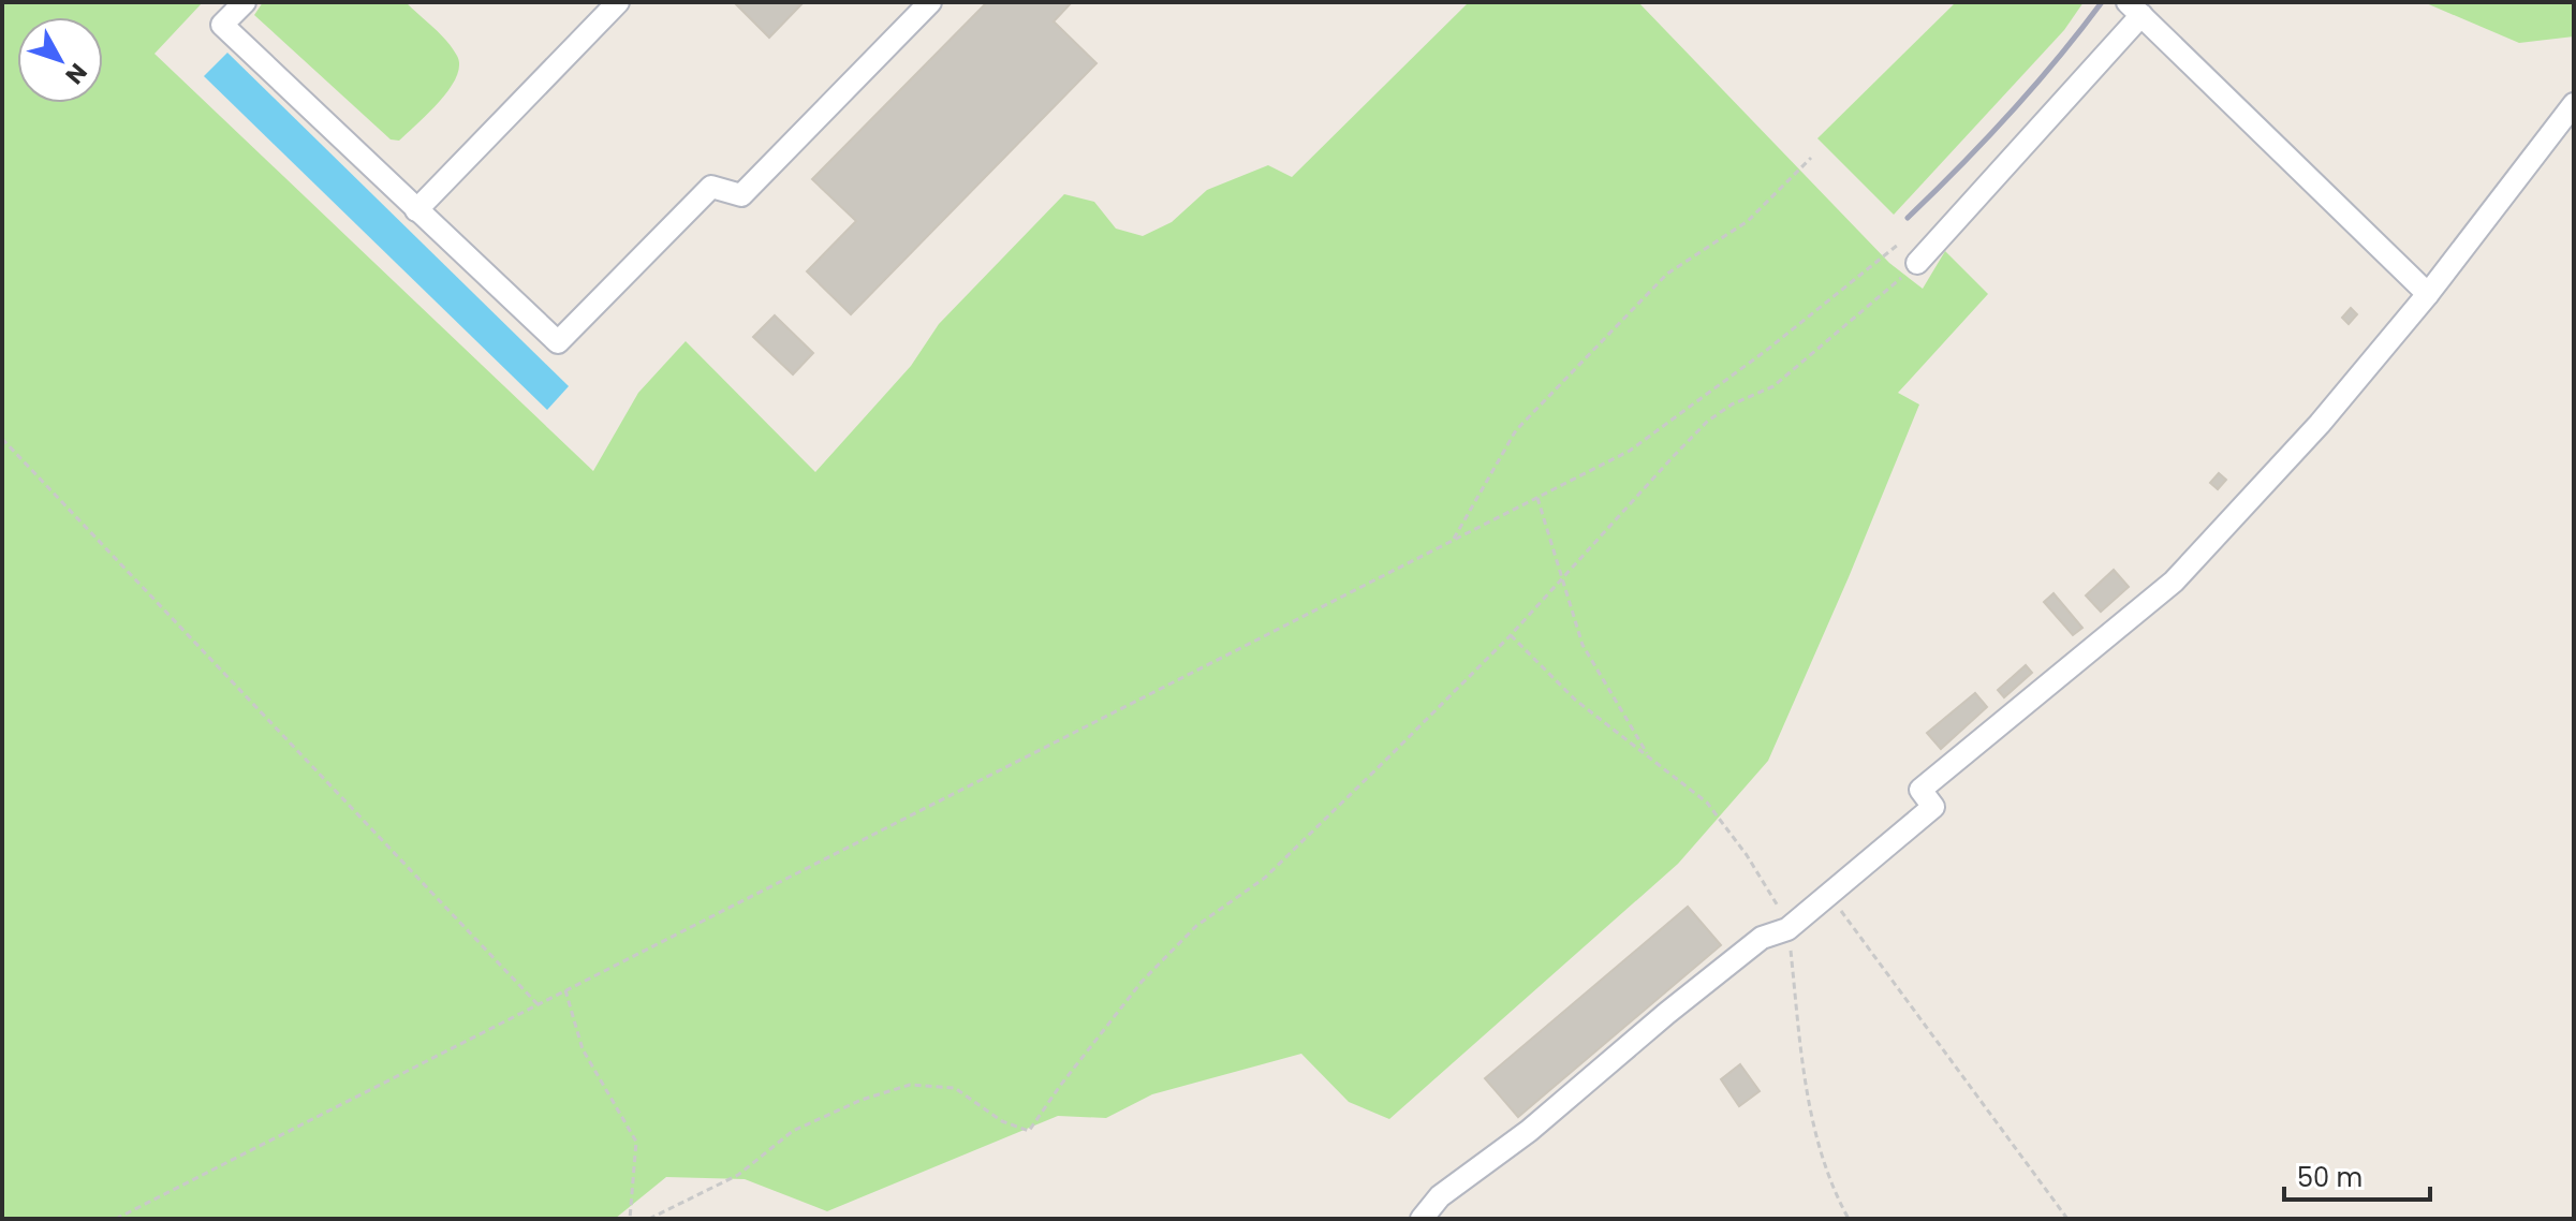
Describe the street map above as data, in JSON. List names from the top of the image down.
{
  "scale_bar": "50 m",
  "north": "bottom right"
}
